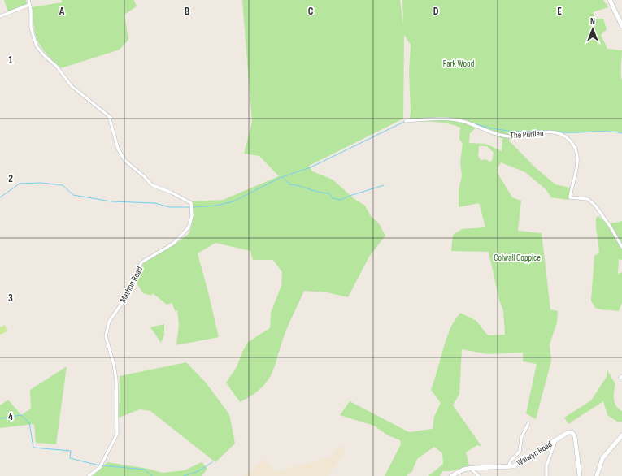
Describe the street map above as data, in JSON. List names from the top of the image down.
{
  "streets": {
    "main road": ["Walwyn Road"],
    "street": ["The Purlieu", "Mathon Road"]
  },
  "parks": ["Park Wood", "Colwall Coppice"],
  "north": "top",
  "grid": {
    "columns": [
      "A",
      "B",
      "C",
      "D",
      "E"
    ],
    "rows": [
      "1",
      "2",
      "3",
      "4"
    ]
  }
}
